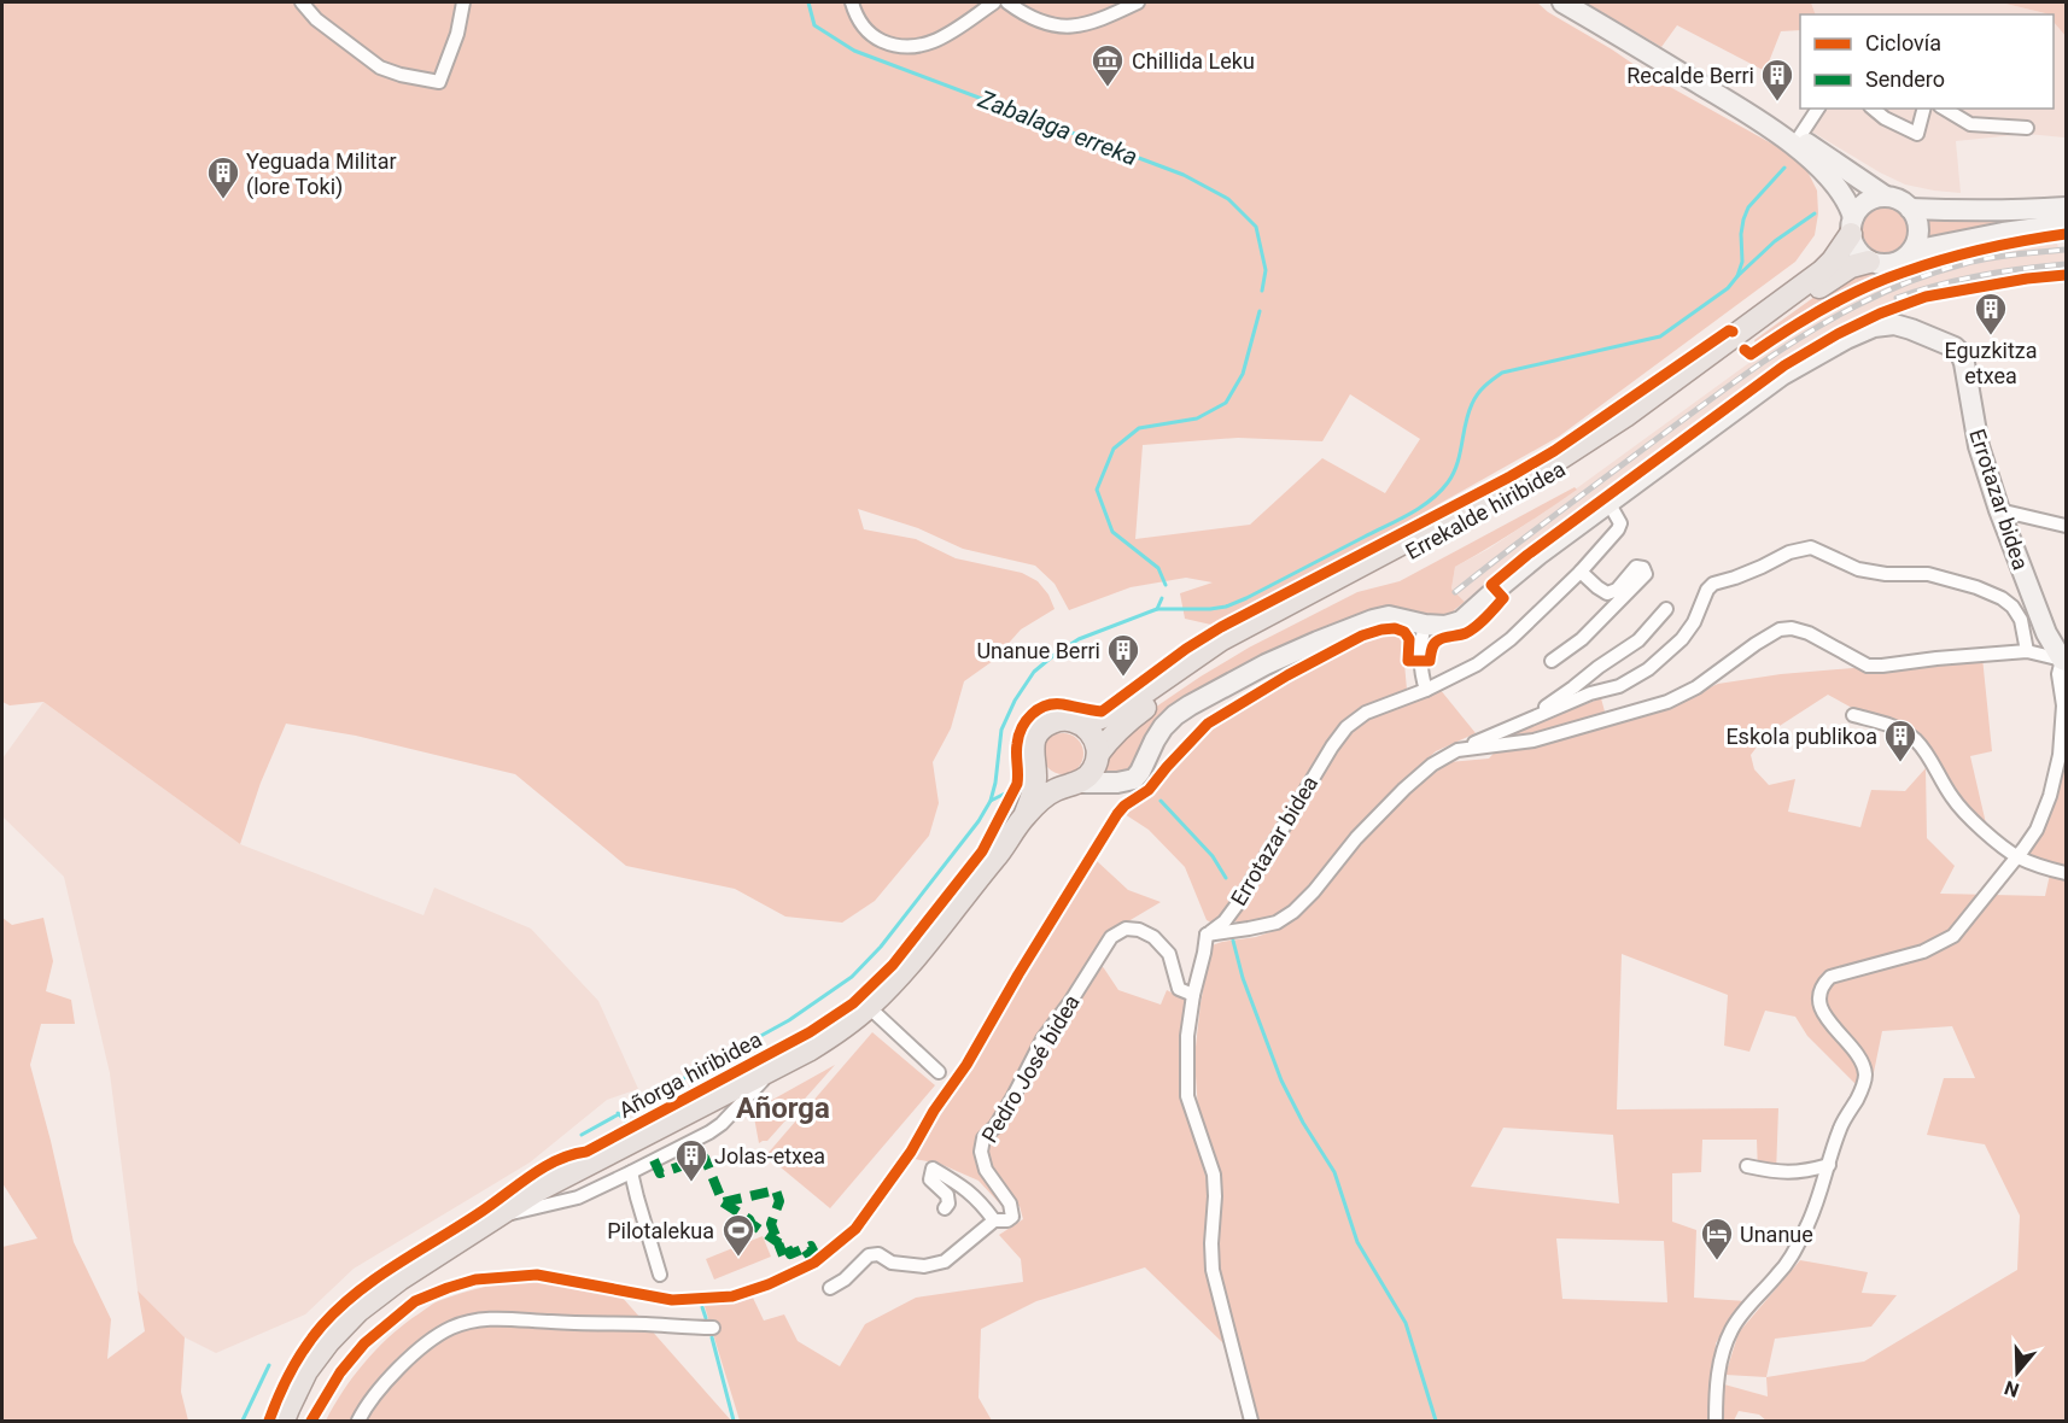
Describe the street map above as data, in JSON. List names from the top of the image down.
{
  "streets": {
    "main road": ["Errekalde hiribidea"],
    "street": ["Errotazar bidea", "Pedro José bidea"],
    "cycle path": ["Añorga hiribidea"]
  },
  "districts": ["Añorga"],
  "water": ["Zabalaga erreka"],
  "places": {
    "museum": ["Chillida Leku"],
    "building": [
      "Recalde Berri",
      "Yeguada Militar (lore Toki)",
      "Eguzkitza etxea",
      "Unanue Berri",
      "Eskola publikoa",
      "Jolas-etxea"
    ],
    "sports": ["Pilotalekua"],
    "hotel": ["Unanue"]
  },
  "legend": ["Ciclovía", "Sendero"],
  "north": "bottom"
}
